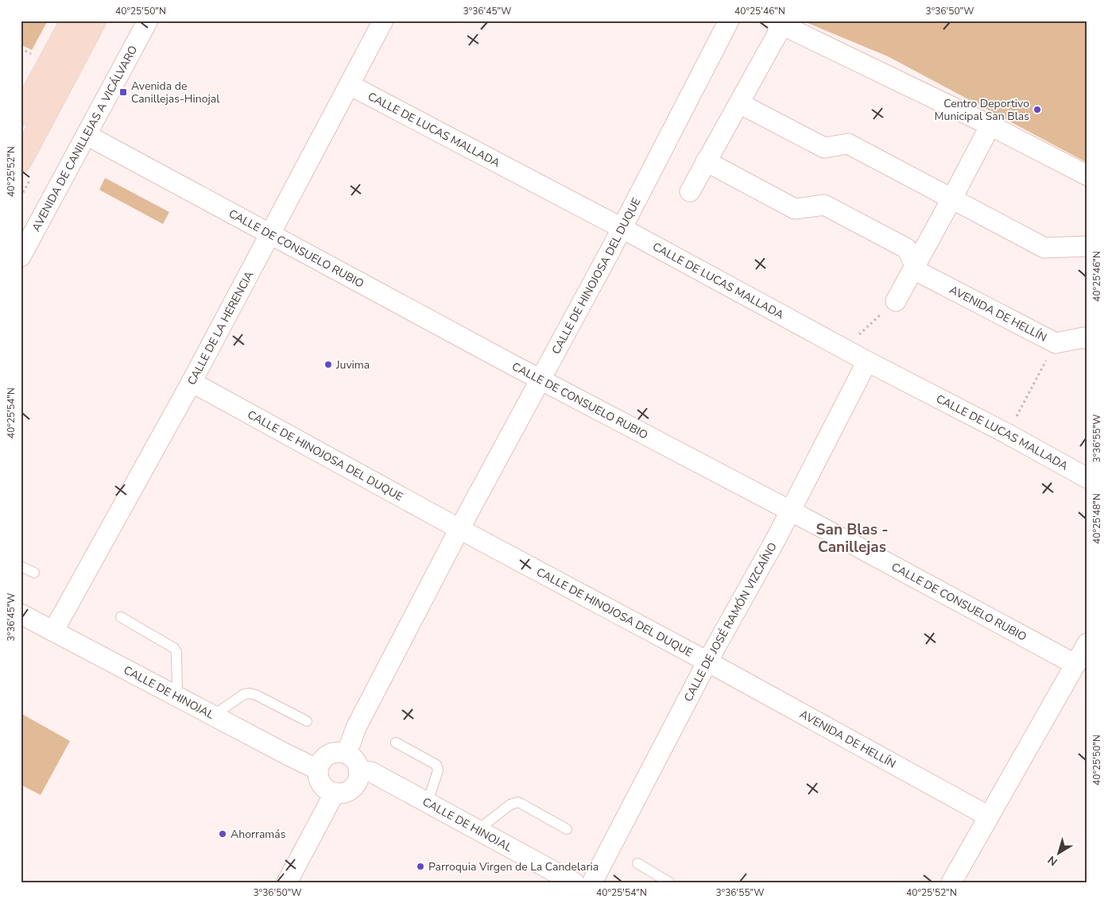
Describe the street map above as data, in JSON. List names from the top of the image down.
{
  "streets": {
    "street": [
      "CALLE DE LUCAS MALLADA",
      "AVENIDA DE CANILLEJAS A VICÁLVARO",
      "CALLE DE CONSUELO RUBIO",
      "CALLE DE HINOJOSA DEL DUQUE",
      "AVENIDA DE HELLÍN",
      "CALLE DE LA HERENCIA",
      "CALLE DE JOSÉ RAMÓN VIZCAÍNO",
      "CALLE DE HINOJAL"
    ]
  },
  "crossings": [
    ["CALLE DE LUCAS MALLADA", "CALLE DE HINOJOSA DEL DUQUE"],
    ["CALLE DE LUCAS MALLADA", "CALLE DE LA HERENCIA"],
    ["CALLE DE LUCAS MALLADA", "CALLE DE JOSÉ RAMÓN VIZCAÍNO"],
    ["AVENIDA DE CANILLEJAS A VICÁLVARO", "CALLE DE CONSUELO RUBIO"],
    ["CALLE DE CONSUELO RUBIO", "CALLE DE HINOJOSA DEL DUQUE"],
    ["CALLE DE CONSUELO RUBIO", "CALLE DE LA HERENCIA"],
    ["CALLE DE CONSUELO RUBIO", "CALLE DE JOSÉ RAMÓN VIZCAÍNO"],
    ["CALLE DE HINOJOSA DEL DUQUE", "AVENIDA DE HELLÍN"],
    ["CALLE DE HINOJOSA DEL DUQUE", "CALLE DE LA HERENCIA"],
    ["CALLE DE HINOJOSA DEL DUQUE", "CALLE DE JOSÉ RAMÓN VIZCAÍNO"],
    ["CALLE DE HINOJOSA DEL DUQUE", "CALLE DE HINOJAL"],
    ["AVENIDA DE HELLÍN", "CALLE DE JOSÉ RAMÓN VIZCAÍNO"],
    ["CALLE DE LA HERENCIA", "CALLE DE HINOJAL"]
  ],
  "districts": ["San Blas - Canillejas"],
  "places": {
    "transit": ["Avenida de Canillejas-Hinojal"],
    "other": [
      "Centro Deportivo Municipal San Blas",
      "Juvima",
      "Ahorramás",
      "Parroquia Virgen de La Candelaria"
    ]
  },
  "north": "bottom left",
  "coordinates": [
    "40°25'50\"N",
    "3°36'45\"W",
    "40°25'46\"N",
    "3°36'50\"W",
    "40°25'52\"N",
    "40°25'54\"N",
    "3°36'55\"W",
    "40°25'48\"N"
  ]
}
